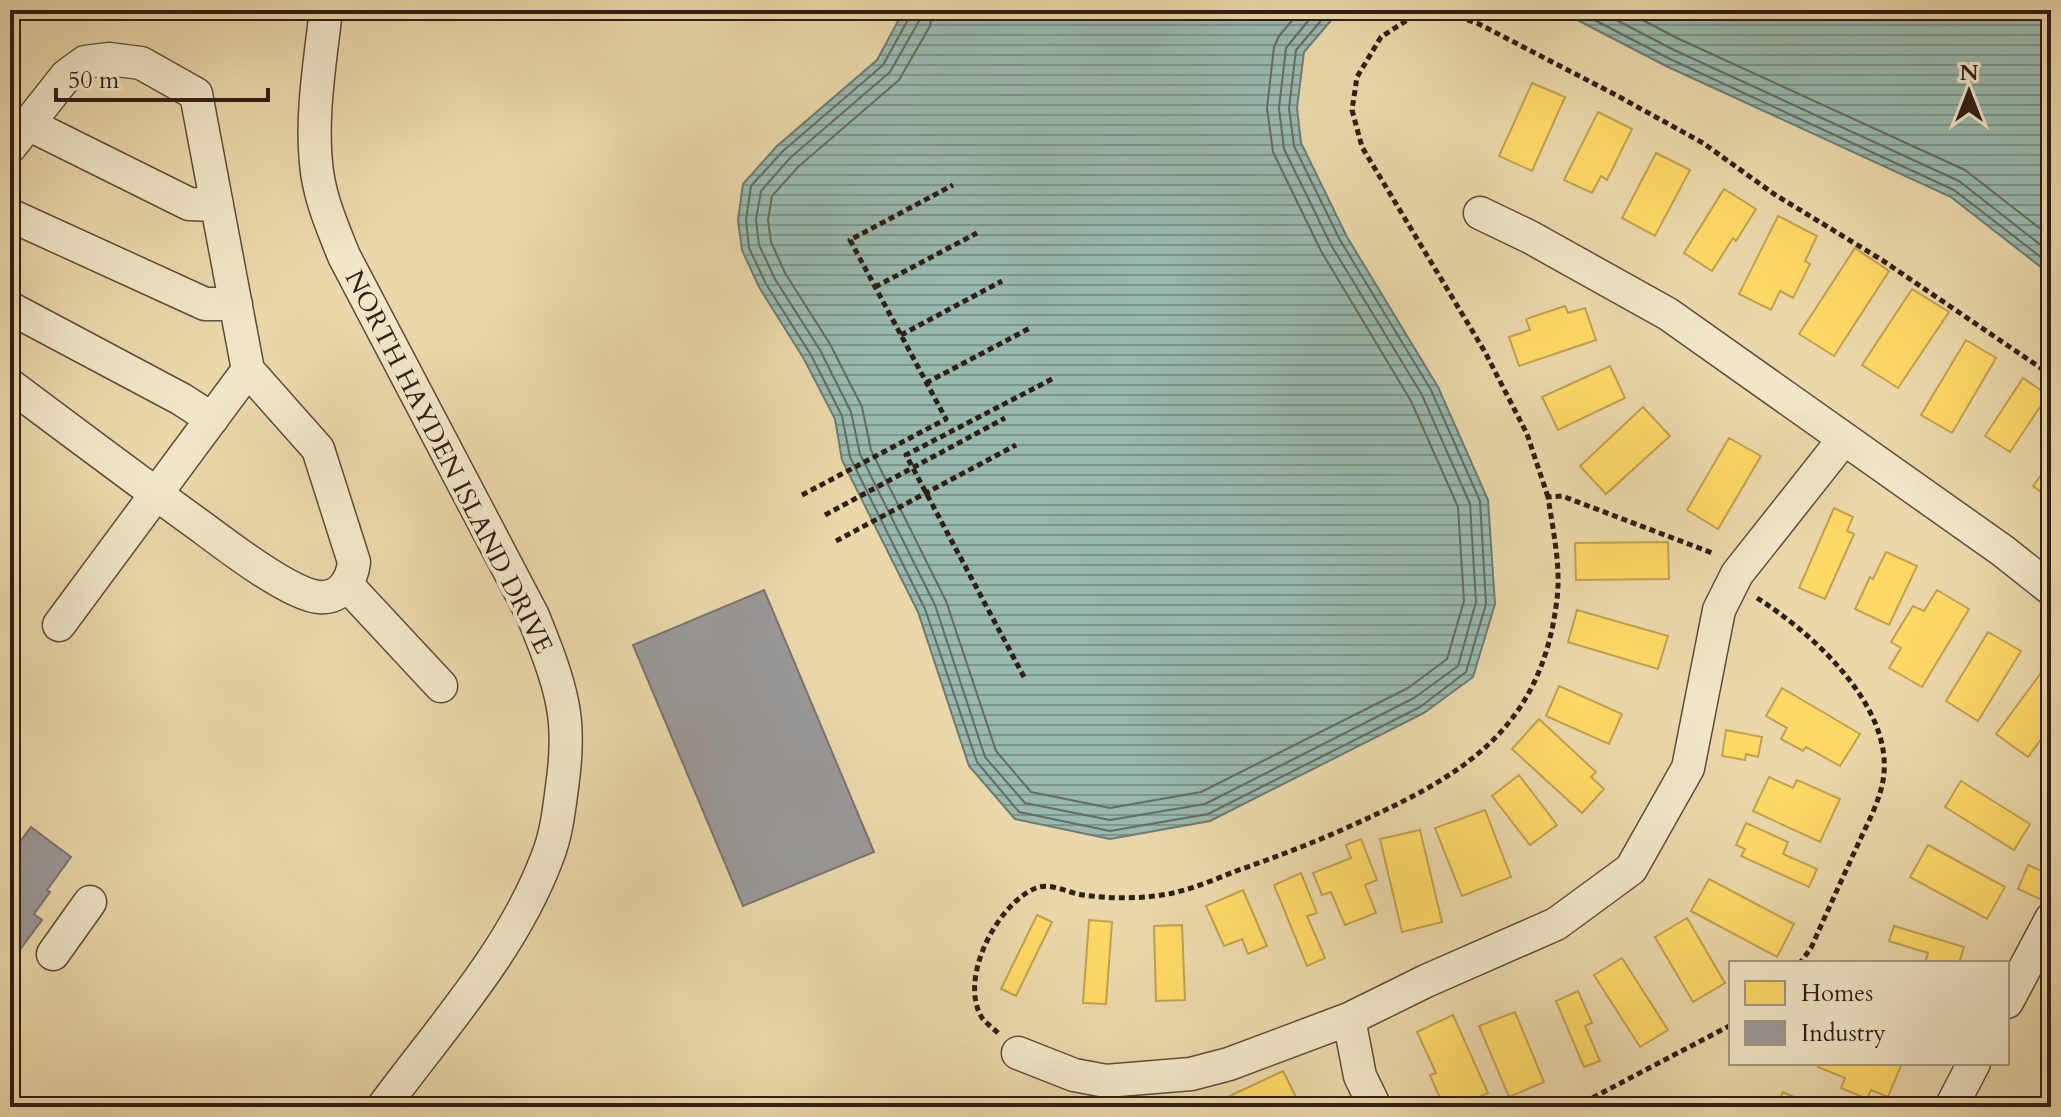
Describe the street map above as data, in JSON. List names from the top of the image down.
{
  "streets": {
    "street": ["NORTH HAYDEN ISLAND DRIVE"]
  },
  "legend": ["Homes", "Industry"],
  "scale_bar": "50 m",
  "north": "top"
}
